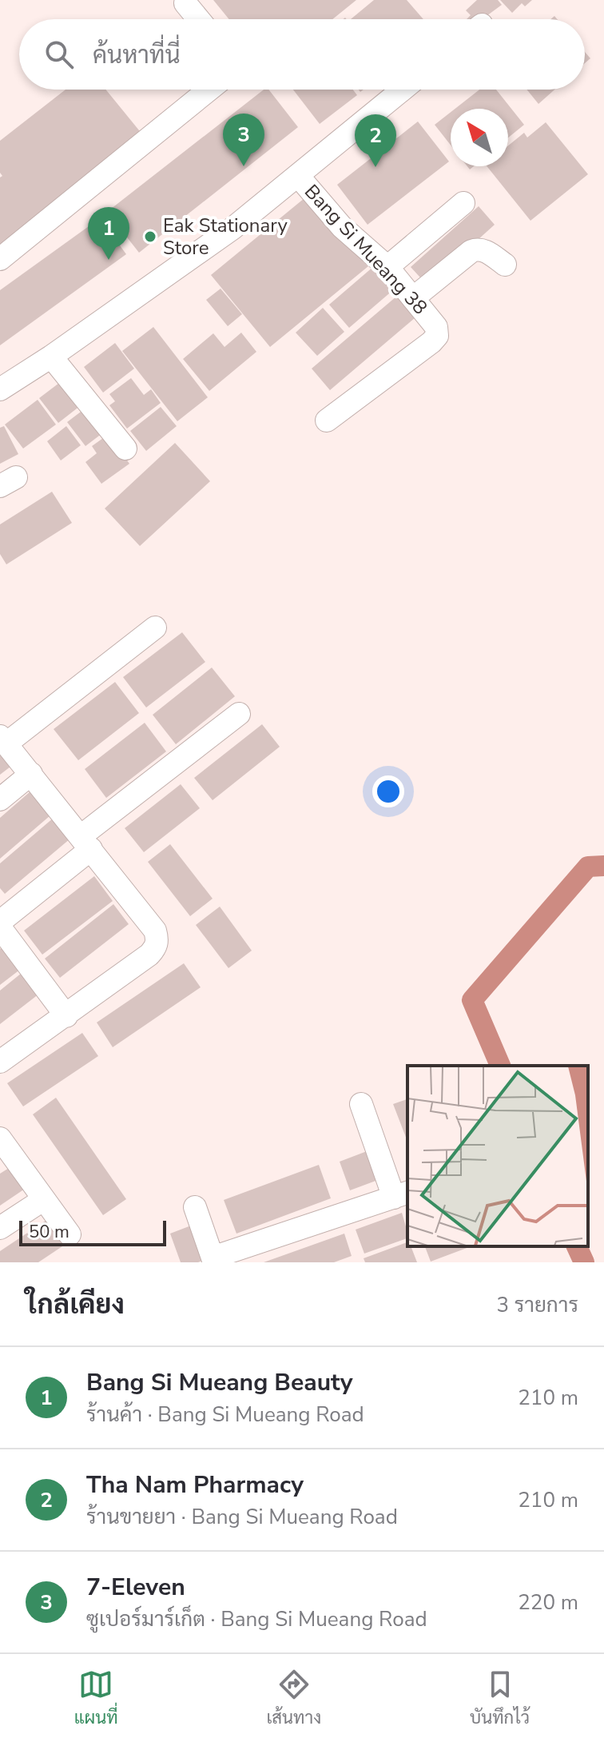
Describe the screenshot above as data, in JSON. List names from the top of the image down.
{
  "streets": {
    "street": ["Bang Si Mueang 38"]
  },
  "places": ["Eak Stationary Store"],
  "scale_bar": "50 m",
  "north": "top left",
  "page": {
    "search": "ค้นหาที่นี่",
    "pins": ["3", "2", "1"],
    "scale": "50 m",
    "heading": ["ใกล้เคียง", "3 รายการ"],
    "list": [
      {
        "mark": "1",
        "name": "Bang Si Mueang Beauty",
        "note": "ร้านค้า · Bang Si Mueang Road",
        "value": "210 m"
      },
      {
        "mark": "2",
        "name": "Tha Nam Pharmacy",
        "note": "ร้านขายยา · Bang Si Mueang Road",
        "value": "210 m"
      },
      {
        "mark": "3",
        "name": "7-Eleven",
        "note": "ซูเปอร์มาร์เก็ต · Bang Si Mueang Road",
        "value": "220 m"
      }
    ],
    "nav": ["แผนที่", "เส้นทาง", "บันทึกไว้"]
  }
}
